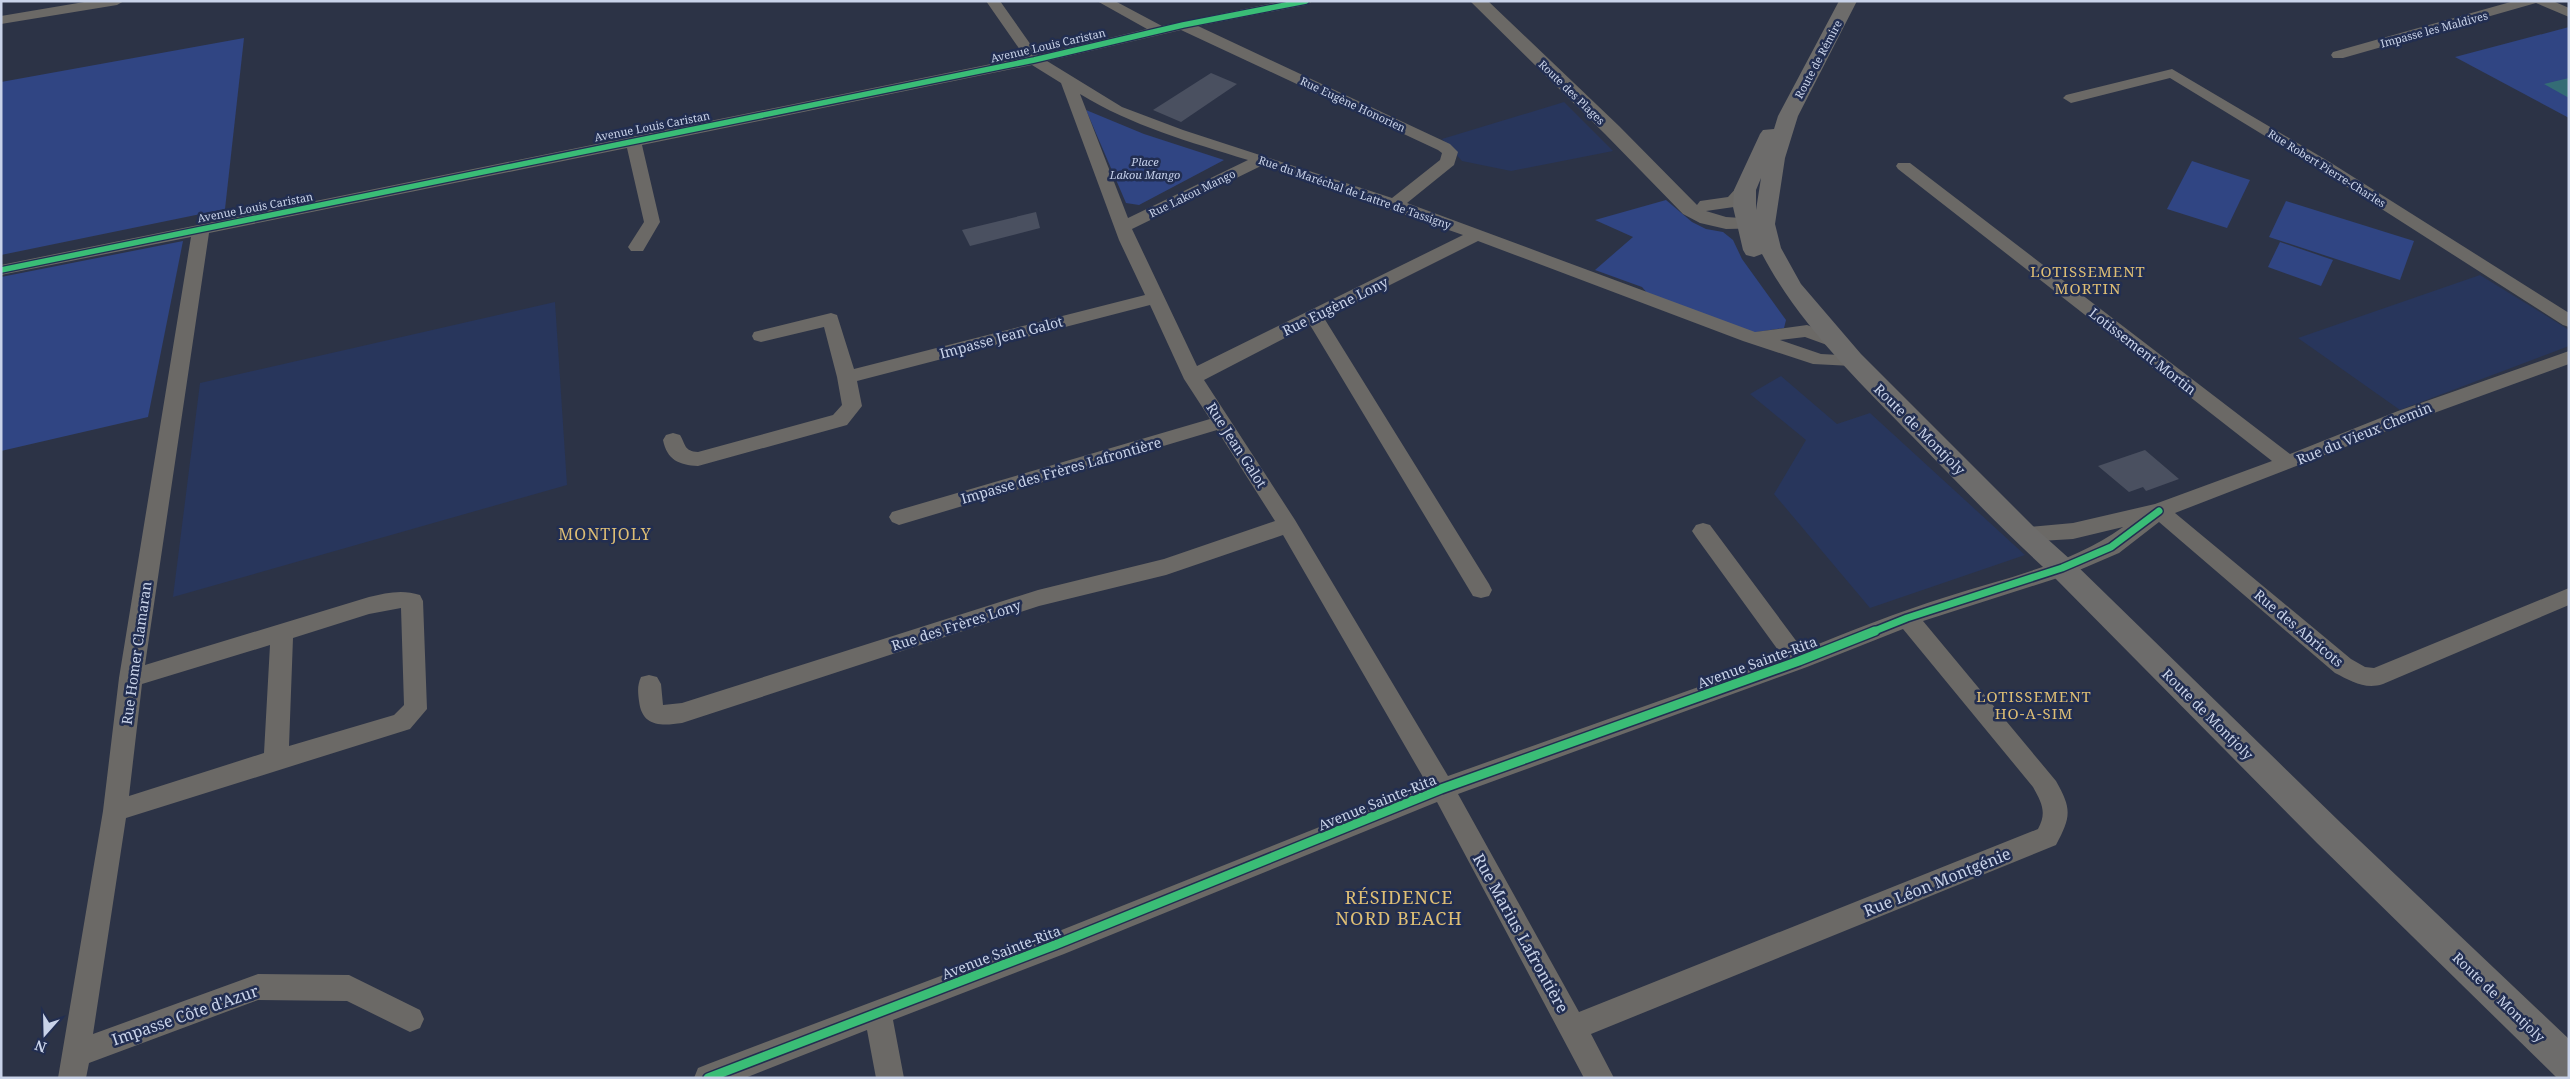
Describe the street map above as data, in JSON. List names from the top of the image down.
{
  "streets": {
    "main road": ["Route de Rémire", "Route de Montjoly"],
    "street": [
      "Impasse les Maldives",
      "Avenue Louis Caristan",
      "Route des Plages",
      "Rue Eugène Honorien",
      "Rue Robert Pierre-Charles",
      "Rue du Maréchal de Lattre de Tassigny",
      "Rue Lakou Mango",
      "Rue Eugène Lony",
      "Impasse Jean Galot",
      "Lotissement Mortin",
      "Rue du Vieux Chemin",
      "Rue Jean Galot",
      "Impasse des Frères Lafrontière",
      "Rue des Frères Lony",
      "Rue des Abricots",
      "Rue Homer Clamaran",
      "Avenue Sainte-Rita",
      "Rue Léon Montgénie",
      "Rue Marius Lafrontière",
      "Impasse Côte d'Azur"
    ]
  },
  "crossings": [
    ["Avenue Louis Caristan", "Rue Eugène Honorien"],
    ["Avenue Louis Caristan", "Rue du Maréchal de Lattre de Tassigny"],
    ["Avenue Louis Caristan", "Rue Homer Clamaran"],
    ["Route de Rémire", "Route des Plages"],
    ["Route de Rémire", "Rue du Maréchal de Lattre de Tassigny"],
    ["Route de Rémire", "Route de Montjoly"],
    ["Rue Eugène Honorien", "Rue du Maréchal de Lattre de Tassigny"],
    ["Rue du Maréchal de Lattre de Tassigny", "Rue Lakou Mango"],
    ["Rue du Maréchal de Lattre de Tassigny", "Rue Eugène Lony"],
    ["Rue du Maréchal de Lattre de Tassigny", "Route de Montjoly"],
    ["Rue du Maréchal de Lattre de Tassigny", "Rue Jean Galot"],
    ["Rue Lakou Mango", "Rue Jean Galot"],
    ["Rue Eugène Lony", "Rue Jean Galot"],
    ["Impasse Jean Galot", "Rue Jean Galot"],
    ["Lotissement Mortin", "Rue du Vieux Chemin"],
    ["Route de Montjoly", "Rue du Vieux Chemin"],
    ["Route de Montjoly", "Avenue Sainte-Rita"],
    ["Rue du Vieux Chemin", "Rue des Abricots"],
    ["Rue du Vieux Chemin", "Avenue Sainte-Rita"],
    ["Rue Jean Galot", "Impasse des Frères Lafrontière"],
    ["Rue Jean Galot", "Rue des Frères Lony"],
    ["Rue Jean Galot", "Avenue Sainte-Rita"],
    ["Rue Jean Galot", "Rue Marius Lafrontière"],
    ["Rue Homer Clamaran", "Impasse Côte d'Azur"],
    ["Avenue Sainte-Rita", "Rue Léon Montgénie"],
    ["Avenue Sainte-Rita", "Rue Marius Lafrontière"],
    ["Rue Léon Montgénie", "Rue Marius Lafrontière"]
  ],
  "districts": [
    "LOTISSEMENT MORTIN",
    "MONTJOLY",
    "LOTISSEMENT HO-A-SIM",
    "RÉSIDENCE NORD BEACH"
  ],
  "parks": ["Place Lakou Mango"],
  "north": "bottom"
}
